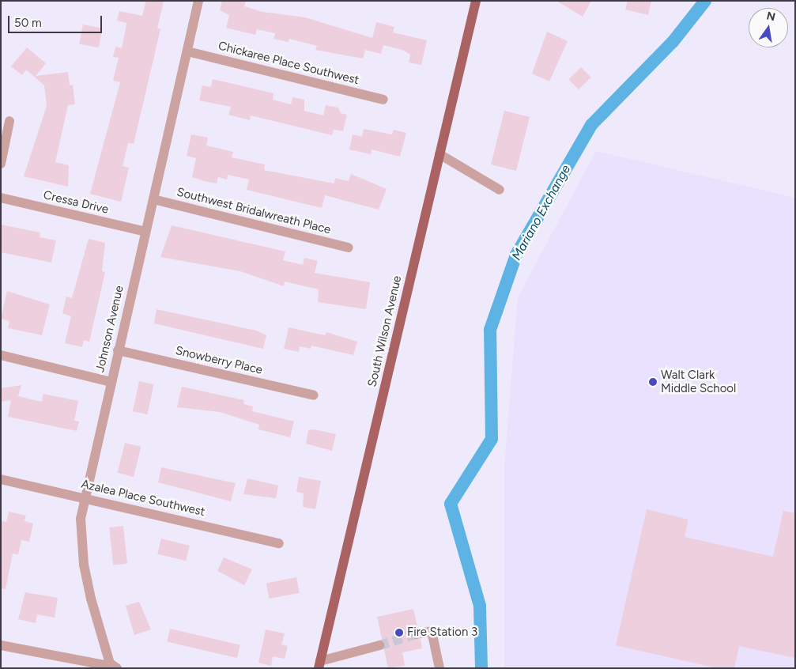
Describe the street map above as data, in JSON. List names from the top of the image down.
{
  "streets": {
    "main road": ["South Wilson Avenue"],
    "street": [
      "Chickaree Place Southwest",
      "Cressa Drive",
      "Southwest Bridalwreath Place",
      "Johnson Avenue",
      "Snowberry Place",
      "Azalea Place Southwest"
    ]
  },
  "crossings": [
    ["Chickaree Place Southwest", "Johnson Avenue"],
    ["Cressa Drive", "Johnson Avenue"],
    ["Southwest Bridalwreath Place", "Johnson Avenue"],
    ["Johnson Avenue", "Snowberry Place"],
    ["Johnson Avenue", "Azalea Place Southwest"]
  ],
  "water": ["Mariano Exchange"],
  "places": ["Walt Clark Middle School", "Fire Station 3"],
  "scale_bar": "50 m",
  "north": "top"
}
